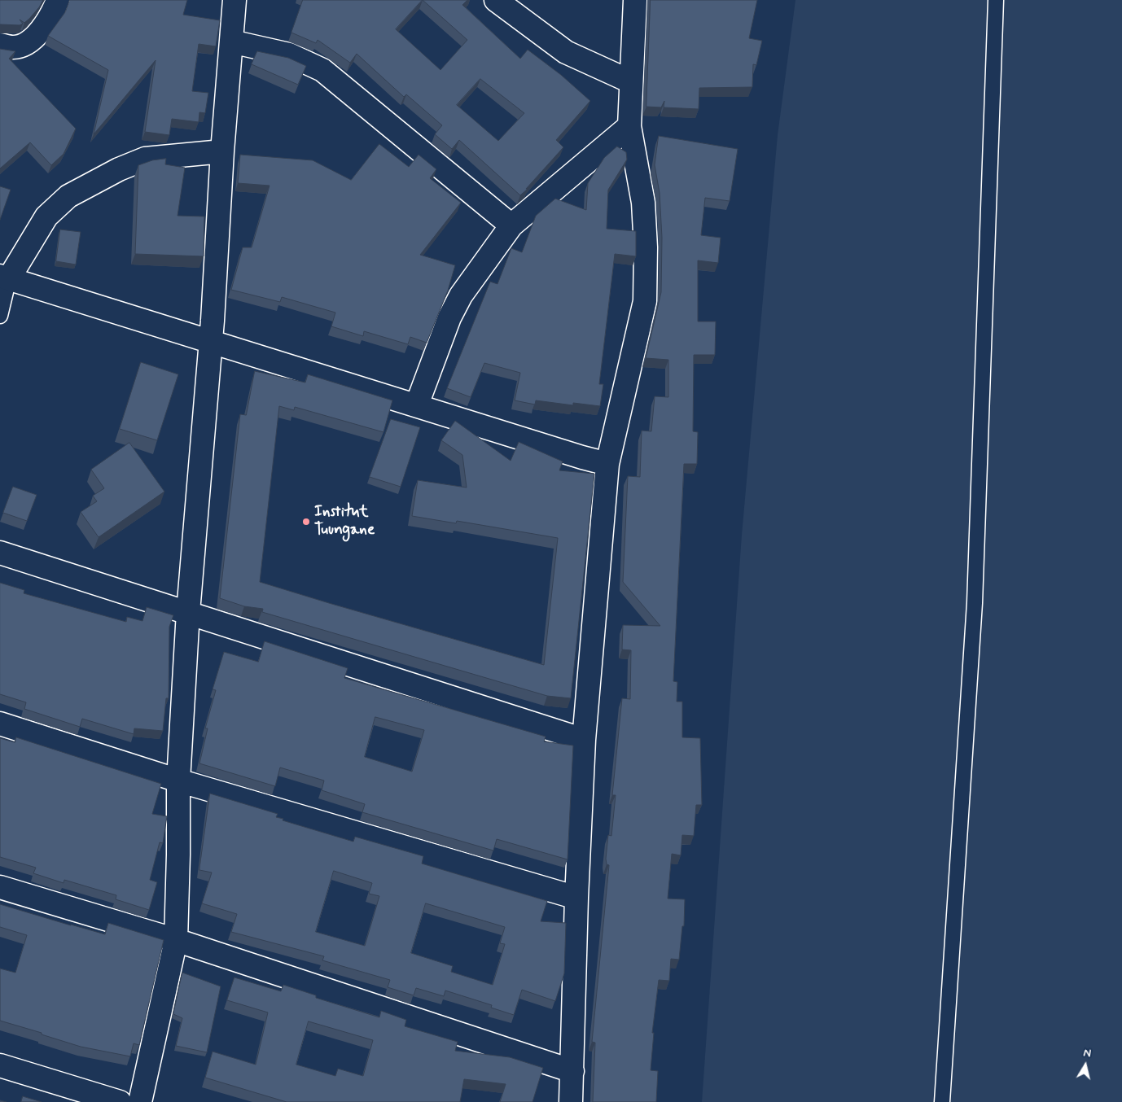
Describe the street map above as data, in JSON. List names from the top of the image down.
{
  "places": ["Institut Tuungane"],
  "north": "top"
}
